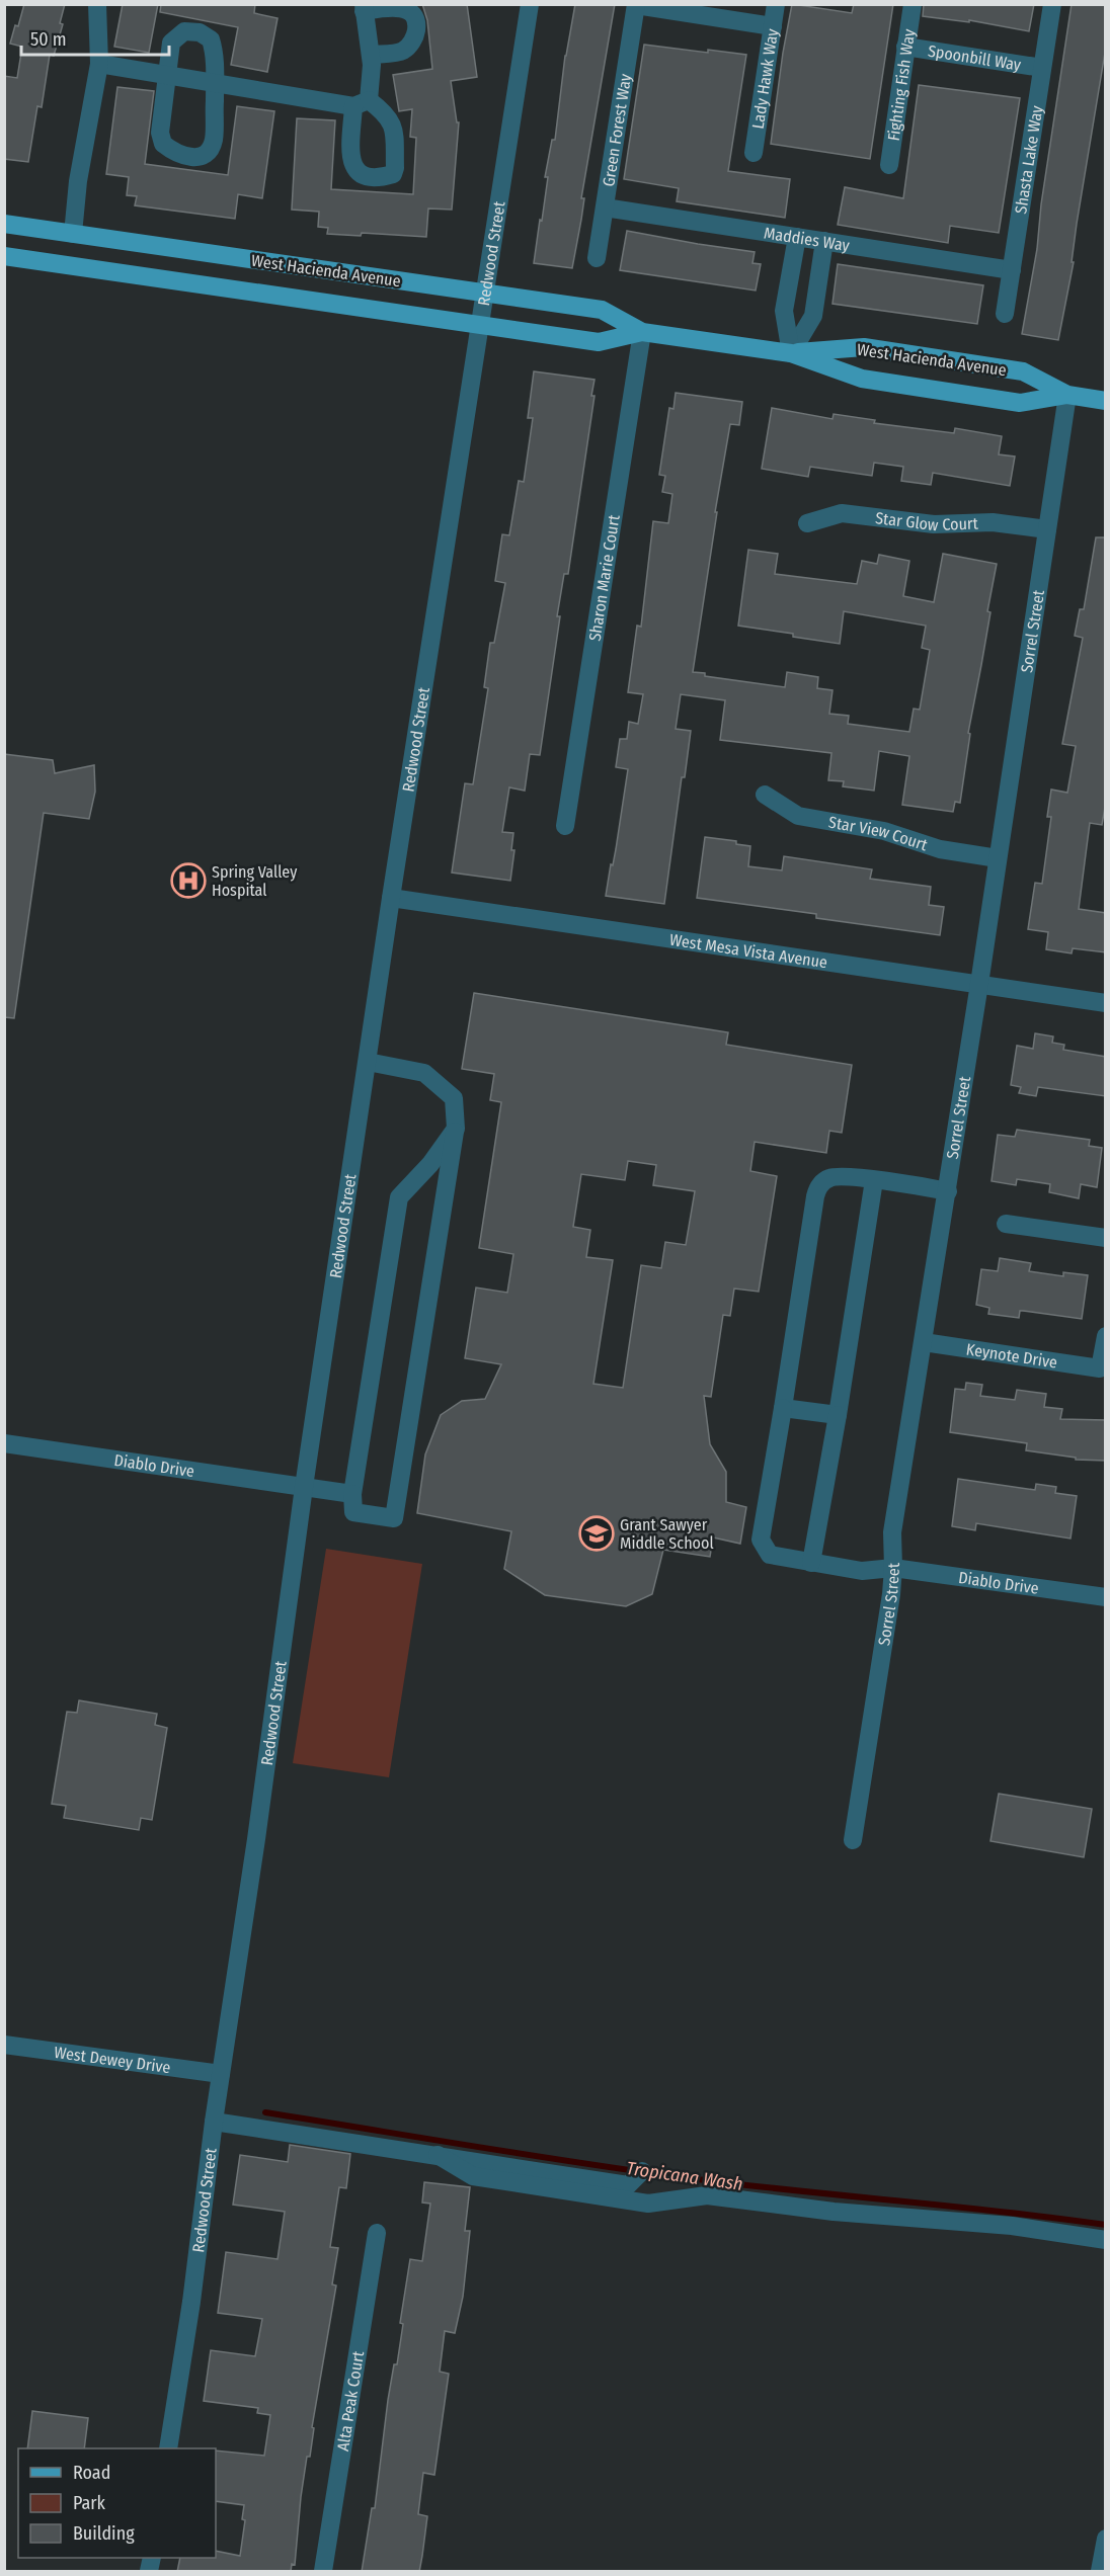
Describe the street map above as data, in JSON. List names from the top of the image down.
{
  "streets": {
    "main road": ["West Hacienda Avenue"],
    "street": [
      "Spoonbill Way",
      "Lady Hawk Way",
      "Fighting Fish Way",
      "Green Forest Way",
      "Shasta Lake Way",
      "Maddies Way",
      "Redwood Street",
      "Star Glow Court",
      "Sharon Marie Court",
      "Sorrel Street",
      "Star View Court",
      "West Mesa Vista Avenue",
      "Keynote Drive",
      "Diablo Drive",
      "West Dewey Drive",
      "Alta Peak Court"
    ]
  },
  "crossings": [
    ["Spoonbill Way", "Fighting Fish Way"],
    ["Spoonbill Way", "Shasta Lake Way"],
    ["Green Forest Way", "Maddies Way"],
    ["Shasta Lake Way", "Maddies Way"],
    ["Redwood Street", "West Hacienda Avenue"],
    ["Redwood Street", "West Mesa Vista Avenue"],
    ["Redwood Street", "Diablo Drive"],
    ["Redwood Street", "West Dewey Drive"],
    ["West Hacienda Avenue", "Sharon Marie Court"],
    ["West Hacienda Avenue", "Sorrel Street"],
    ["Star Glow Court", "Sorrel Street"],
    ["Sorrel Street", "Star View Court"],
    ["Sorrel Street", "West Mesa Vista Avenue"],
    ["Sorrel Street", "Keynote Drive"],
    ["Sorrel Street", "Diablo Drive"]
  ],
  "water": ["Tropicana Wash"],
  "places": {
    "hospital": ["Spring Valley Hospital"],
    "school or university": ["Grant Sawyer Middle School"]
  },
  "legend": ["Road", "Park", "Building"],
  "scale_bar": "50 m"
}
